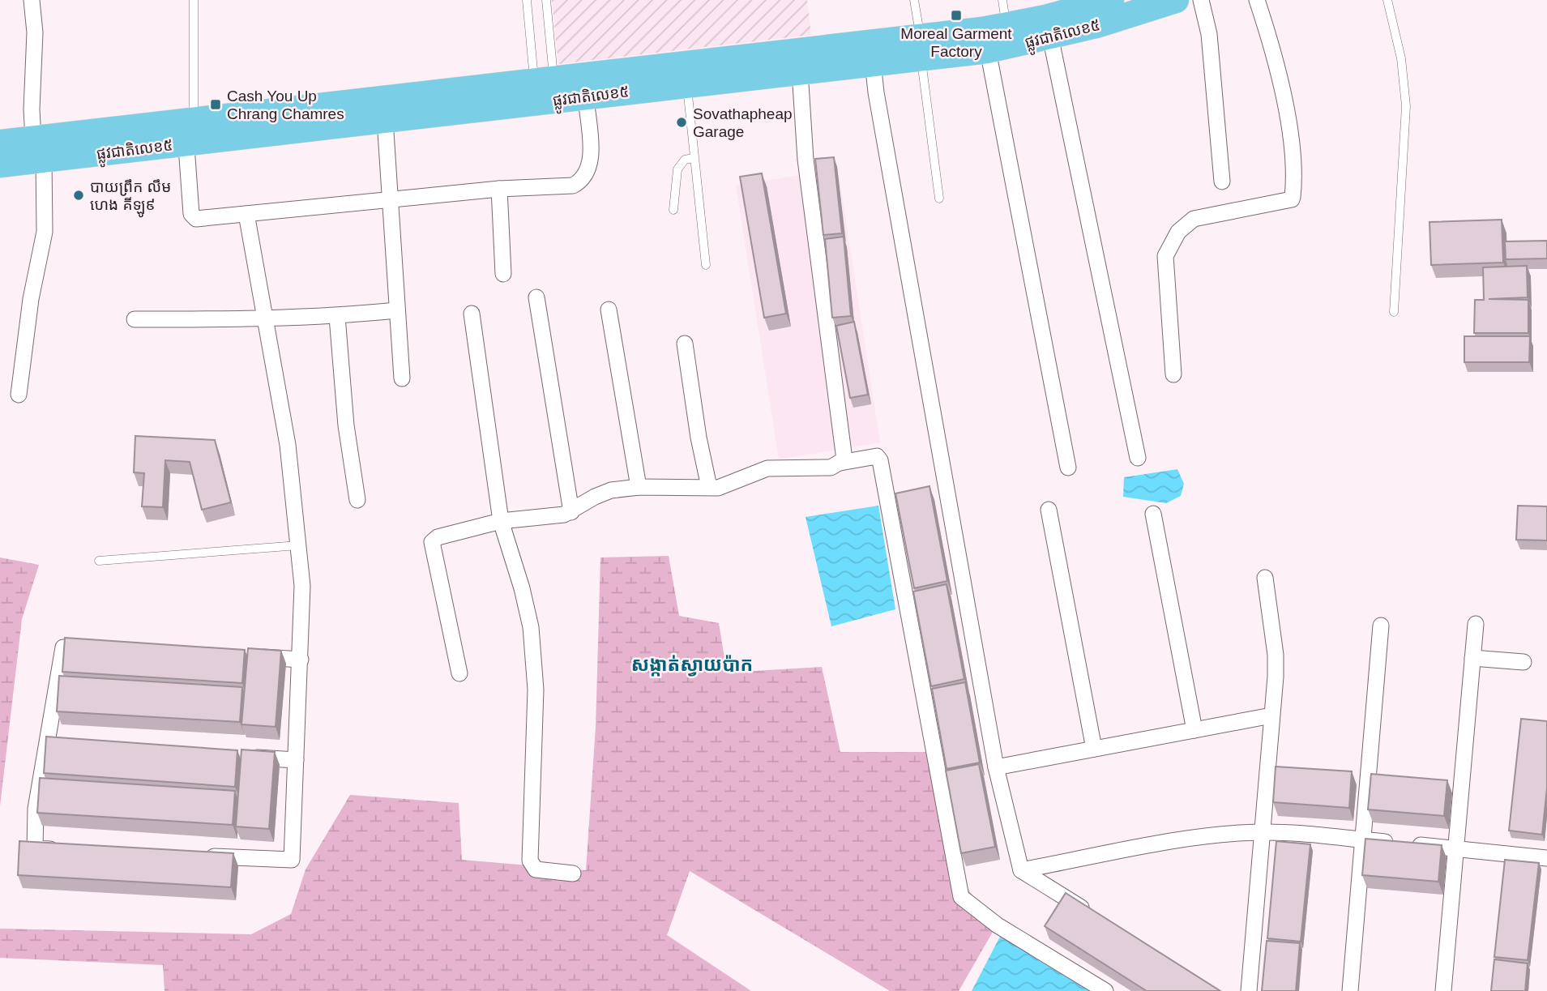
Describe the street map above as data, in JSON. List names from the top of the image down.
{
  "streets": {
    "highway": ["ផ្លូវជាតិលេខ៥"]
  },
  "districts": ["សង្កាត់ស្វាយប៉ាក"],
  "places": {
    "transit": ["Moreal Garment Factory", "Cash You Up Chrang Chamres"],
    "other": ["Sovathapheap Garage", "បាយព្រឹក លឹម ហេង គីឡូ៩"]
  }
}
